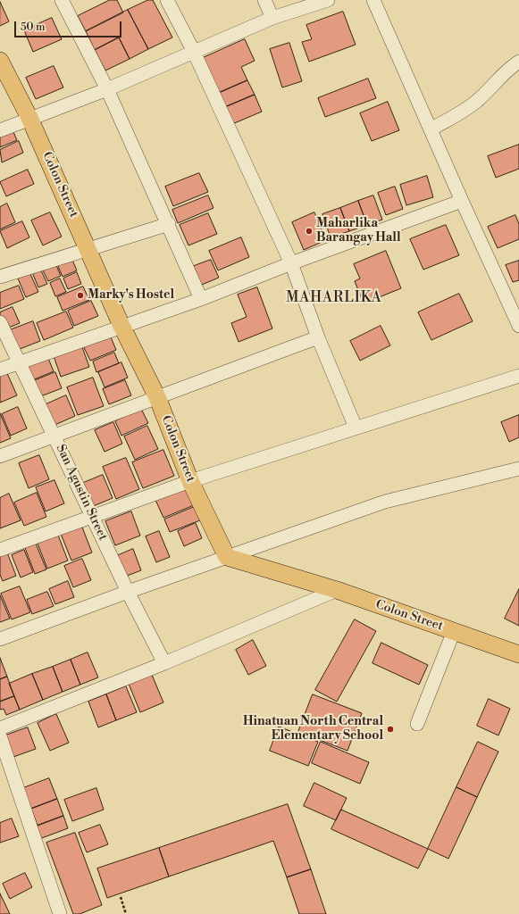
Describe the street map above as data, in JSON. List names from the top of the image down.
{
  "streets": {
    "main road": ["Colon Street"],
    "street": ["San Agustin Street"]
  },
  "districts": ["MAHARLIKA"],
  "places": ["Maharlika Barangay Hall", "Marky's Hostel", "Hinatuan North Central Elementary School"],
  "scale_bar": "50 m"
}
